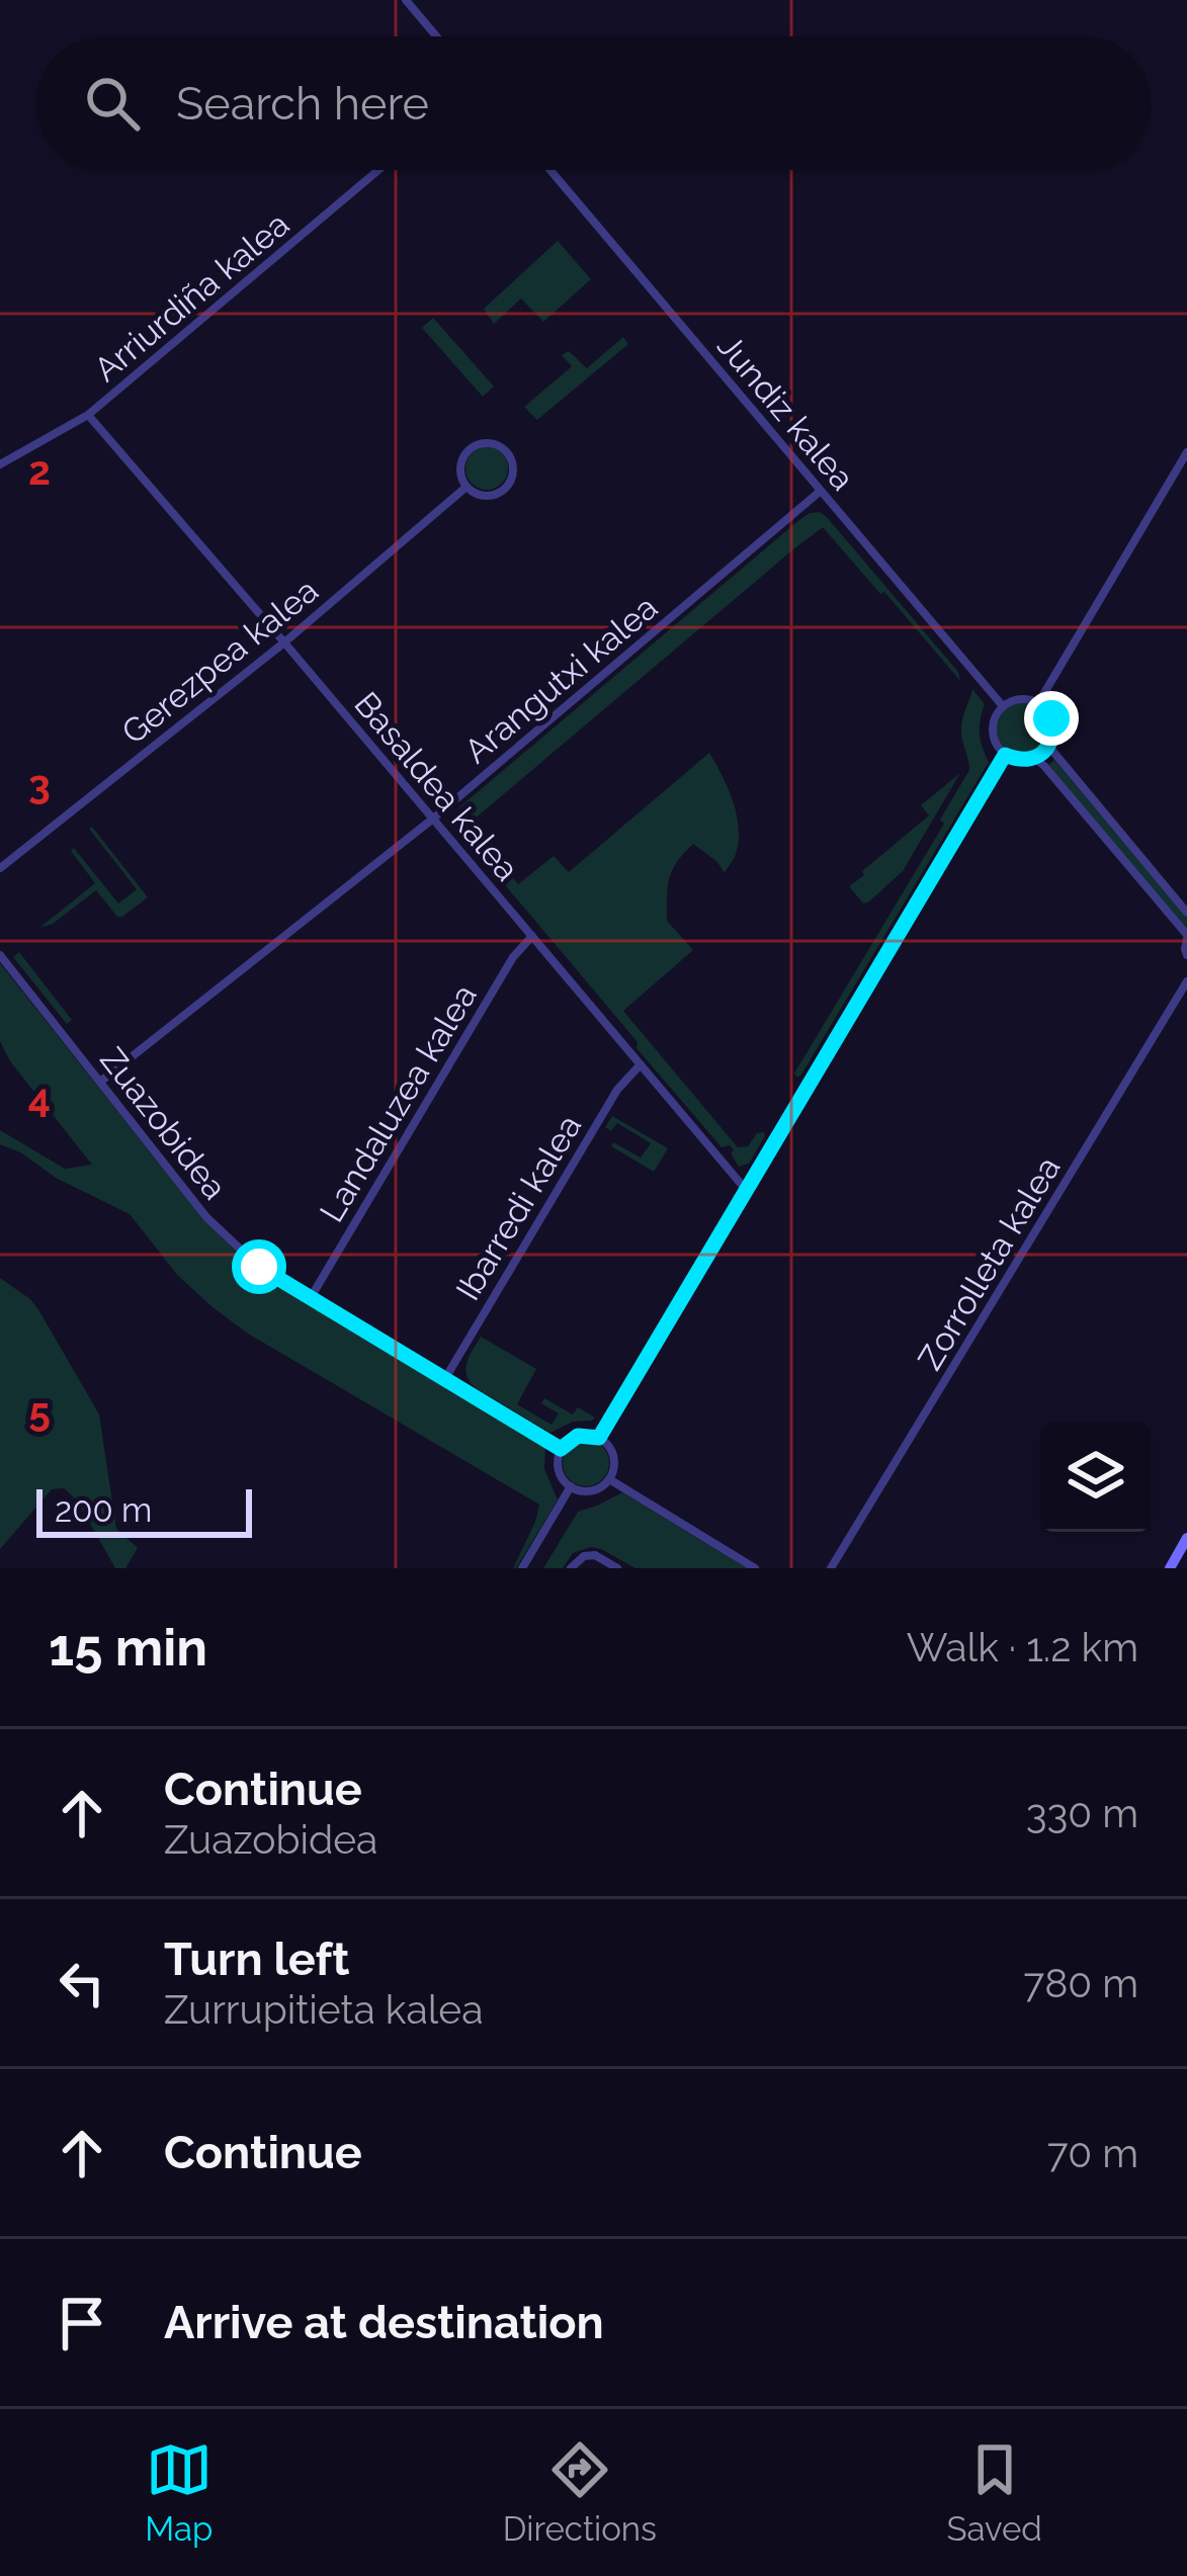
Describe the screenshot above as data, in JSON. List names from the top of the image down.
{
  "streets": {
    "street": [
      "Arriurdiña kalea",
      "Jundiz kalea",
      "Gerezpea kalea",
      "Arangutxi kalea",
      "Basaldea kalea",
      "Landaluzea kalea",
      "Zuazobidea",
      "Ibarredi kalea",
      "Zorrolleta kalea"
    ]
  },
  "crossings": [
    ["Arriurdiña kalea", "Basaldea kalea"],
    ["Jundiz kalea", "Arangutxi kalea"],
    ["Gerezpea kalea", "Basaldea kalea"],
    ["Arangutxi kalea", "Basaldea kalea"],
    ["Arangutxi kalea", "Zuazobidea"],
    ["Basaldea kalea", "Landaluzea kalea"],
    ["Basaldea kalea", "Ibarredi kalea"],
    ["Landaluzea kalea", "Zuazobidea"],
    ["Zuazobidea", "Ibarredi kalea"]
  ],
  "scale_bar": "200 m",
  "page": {
    "search": "Search here",
    "scale": "200 m",
    "heading": ["15 min", "Walk · 1.2 km"],
    "list": [
      ["Continue", "Zuazobidea", "330 m"],
      ["Turn left", "Zurrupitieta kalea", "780 m"],
      ["Continue", "70 m"],
      "Arrive at destination"
    ],
    "nav": ["Map", "Directions", "Saved"]
  },
  "grid": {
    "rows": [
      "2",
      "3",
      "4",
      "5"
    ]
  }
}
